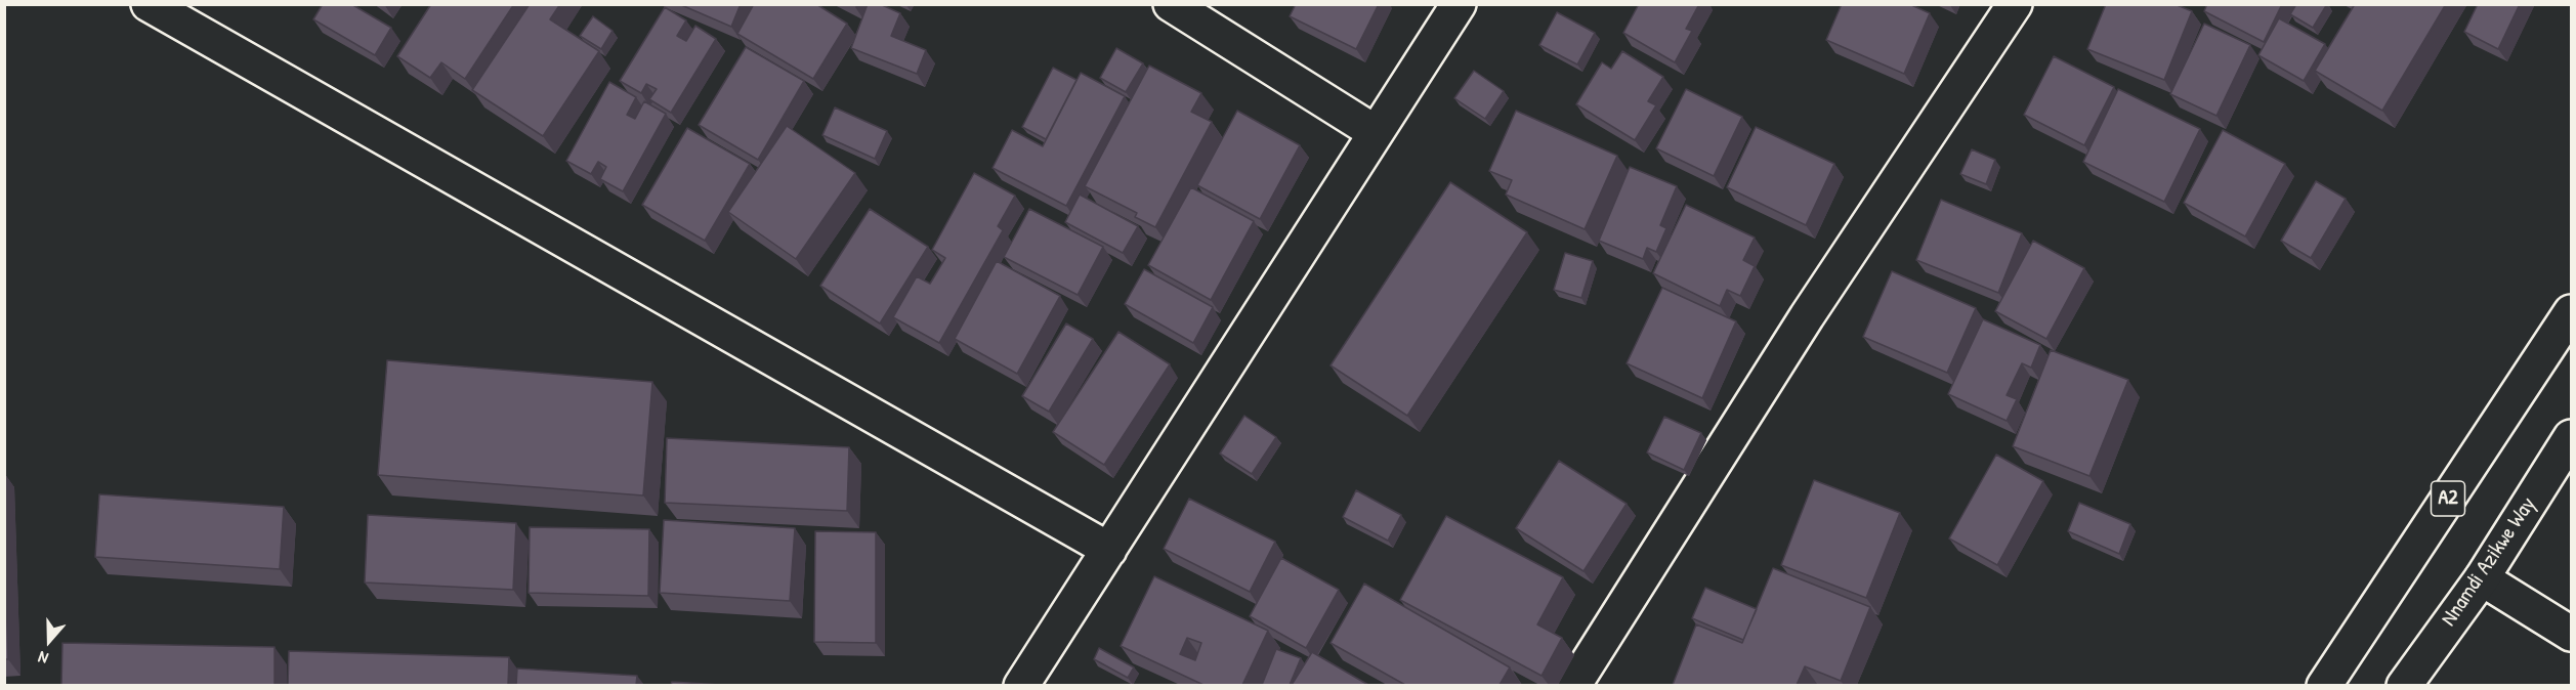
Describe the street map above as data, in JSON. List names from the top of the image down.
{
  "streets": {
    "main road": ["A2", "Nnamdi Azikwe Way"]
  },
  "north": "bottom"
}
